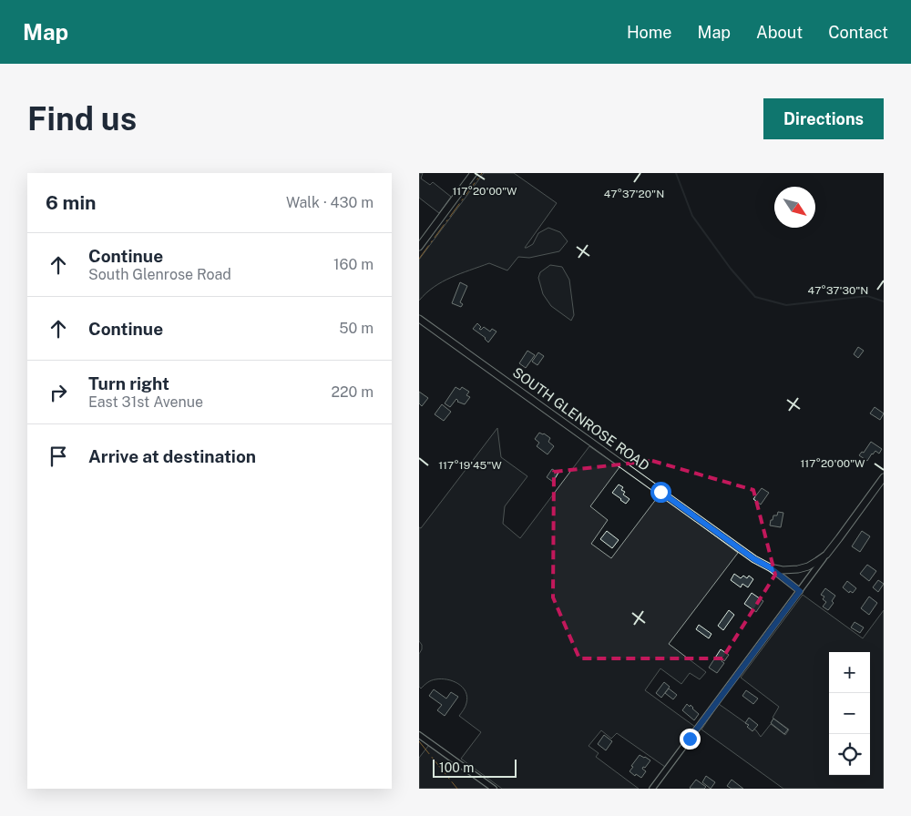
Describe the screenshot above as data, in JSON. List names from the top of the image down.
{
  "streets": {
    "street": ["SOUTH GLENROSE ROAD"]
  },
  "scale_bar": "100 m",
  "north": "bottom right",
  "page": {
    "header": "Map",
    "nav": [
      "Home",
      "Map",
      "About",
      "Contact"
    ],
    "buttons": "Directions",
    "title": "Find us",
    "heading": ["6 min", "Walk · 430 m"],
    "list": [
      ["Continue", "South Glenrose Road", "160 m"],
      ["Continue", "50 m"],
      ["Turn right", "East 31st Avenue", "220 m"],
      "Arrive at destination"
    ],
    "map_buttons": ["+", "−"],
    "scale": "100 m"
  },
  "coordinates": [
    "117°20'00\"W",
    "47°37'20\"N",
    "47°37'30\"N",
    "117°19'45\"W"
  ]
}
